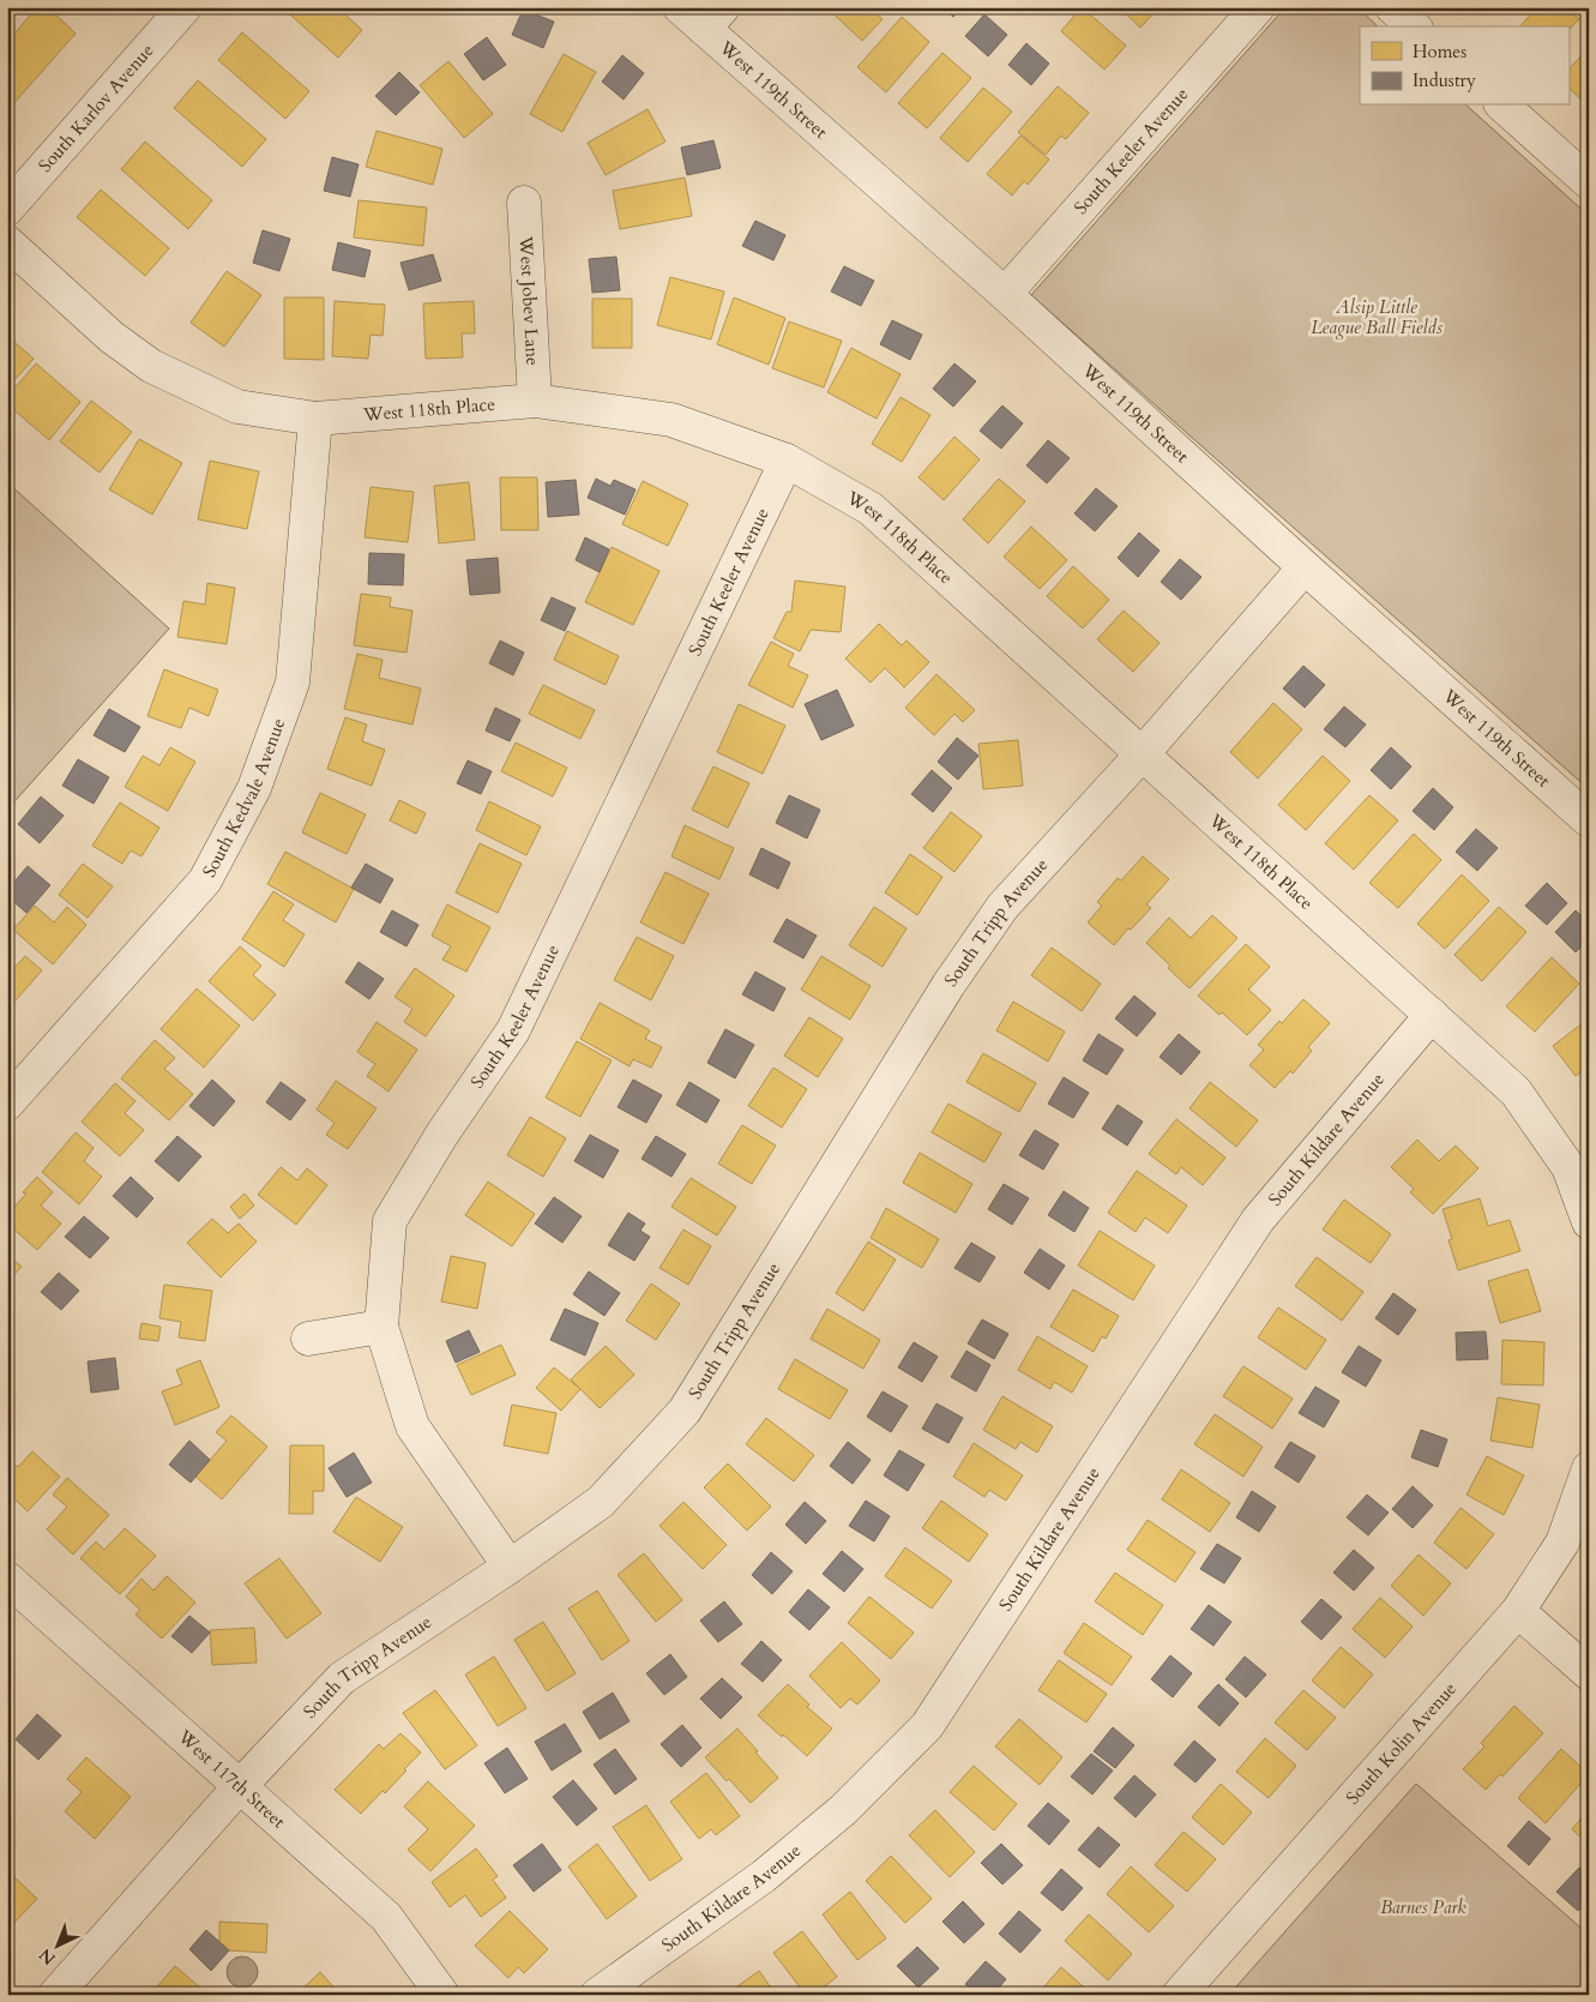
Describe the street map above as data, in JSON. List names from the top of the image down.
{
  "streets": {
    "street": [
      "West 119th Street",
      "South Karlov Avenue",
      "South Keeler Avenue",
      "West Jobev Lane",
      "West 118th Place",
      "South Kedvale Avenue",
      "South Tripp Avenue",
      "South Kildare Avenue",
      "South Kolin Avenue",
      "West 117th Street"
    ]
  },
  "crossings": [
    ["West 119th Street", "South Keeler Avenue"],
    ["West 119th Street", "South Tripp Avenue"],
    ["South Keeler Avenue", "West 118th Place"],
    ["South Keeler Avenue", "South Tripp Avenue"],
    ["West Jobev Lane", "West 118th Place"],
    ["West 118th Place", "South Kedvale Avenue"],
    ["West 118th Place", "South Tripp Avenue"],
    ["West 118th Place", "South Kildare Avenue"],
    ["South Tripp Avenue", "West 117th Street"]
  ],
  "parks": ["Alsip Little League Ball Fields", "Barnes Park"],
  "legend": ["Homes", "Industry"],
  "north": "bottom left"
}
